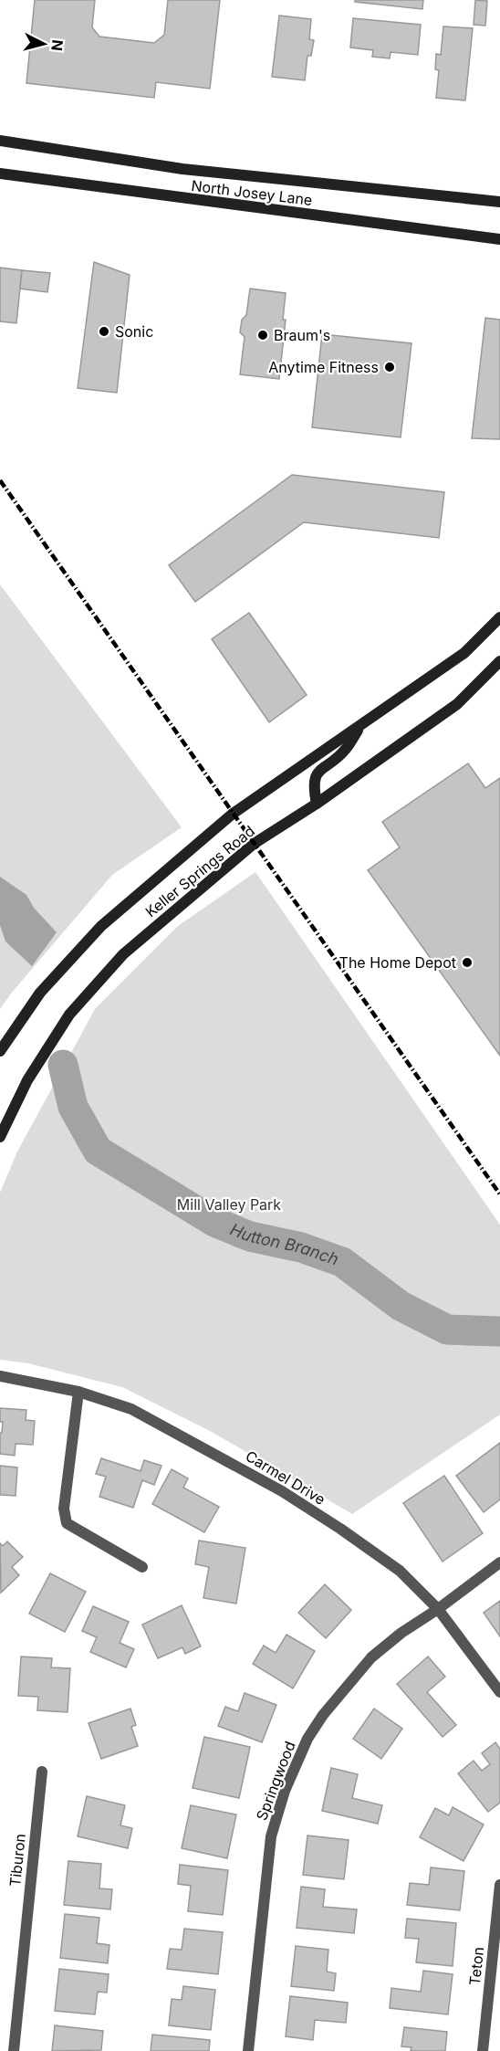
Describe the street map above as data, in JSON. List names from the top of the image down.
{
  "streets": {
    "main road": ["North Josey Lane", "Keller Springs Road"],
    "street": [
      "Carmel Drive",
      "Springwood",
      "Tiburon",
      "Teton"
    ]
  },
  "crossings": [
    ["Carmel Drive", "Springwood"]
  ],
  "water": ["Hutton Branch"],
  "parks": ["Mill Valley Park"],
  "places": [
    "Sonic",
    "Braum's",
    "Anytime Fitness",
    "The Home Depot"
  ],
  "north": "right"
}
